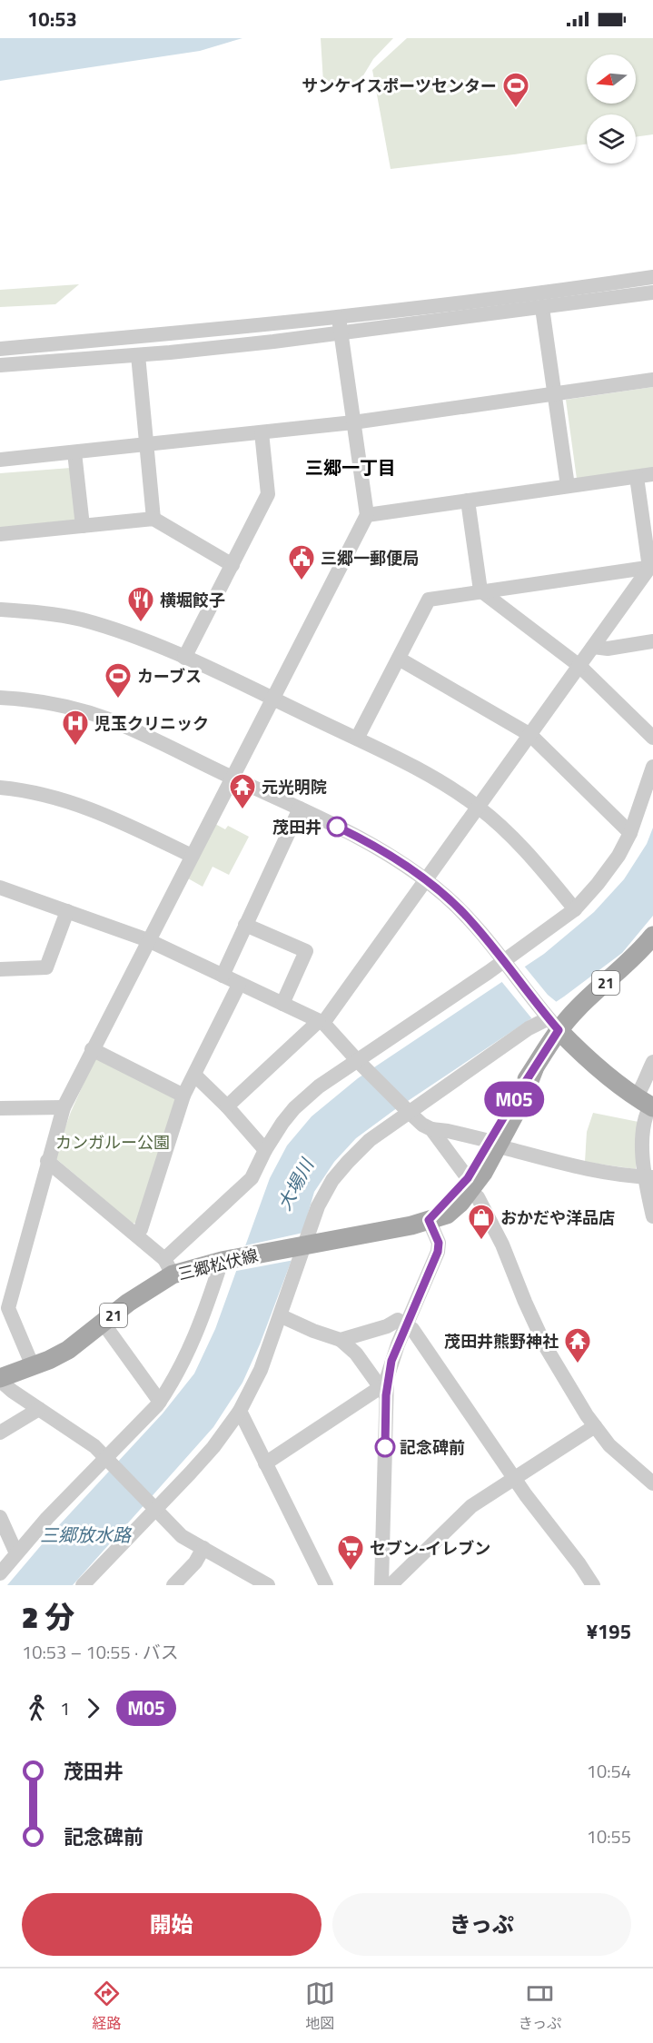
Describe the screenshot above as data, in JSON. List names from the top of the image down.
{
  "streets": {
    "main road": ["21", "三郷松伏線"]
  },
  "districts": ["三郷一丁目"],
  "water": ["大場川", "三郷放水路"],
  "parks": ["カンガルー公園"],
  "places": {
    "sports": ["サンケイスポーツセンター", "カーブス"],
    "public building": ["三郷一郵便局"],
    "restaurant": ["横堀餃子"],
    "hospital": ["児玉クリニック"],
    "temple": ["元光明院", "茂田井熊野神社"],
    "other": ["茂田井", "記念碑前"],
    "shop": ["おかだや洋品店"],
    "supermarket": ["セブン-イレブン"]
  },
  "lines": ["bus line M05"],
  "north": "left",
  "page": {
    "status": "10:53",
    "on_map": "M05",
    "heading": ["2 分", "10:53 – 10:55 · バス", "¥195"],
    "legs": ["1", "M05"],
    "list": [
      {
        "name": "茂田井",
        "value": "10:54"
      },
      {
        "name": "記念碑前",
        "value": "10:55"
      }
    ],
    "buttons": ["開始", "きっぷ"],
    "tabs": ["経路", "地図", "きっぷ"]
  }
}
